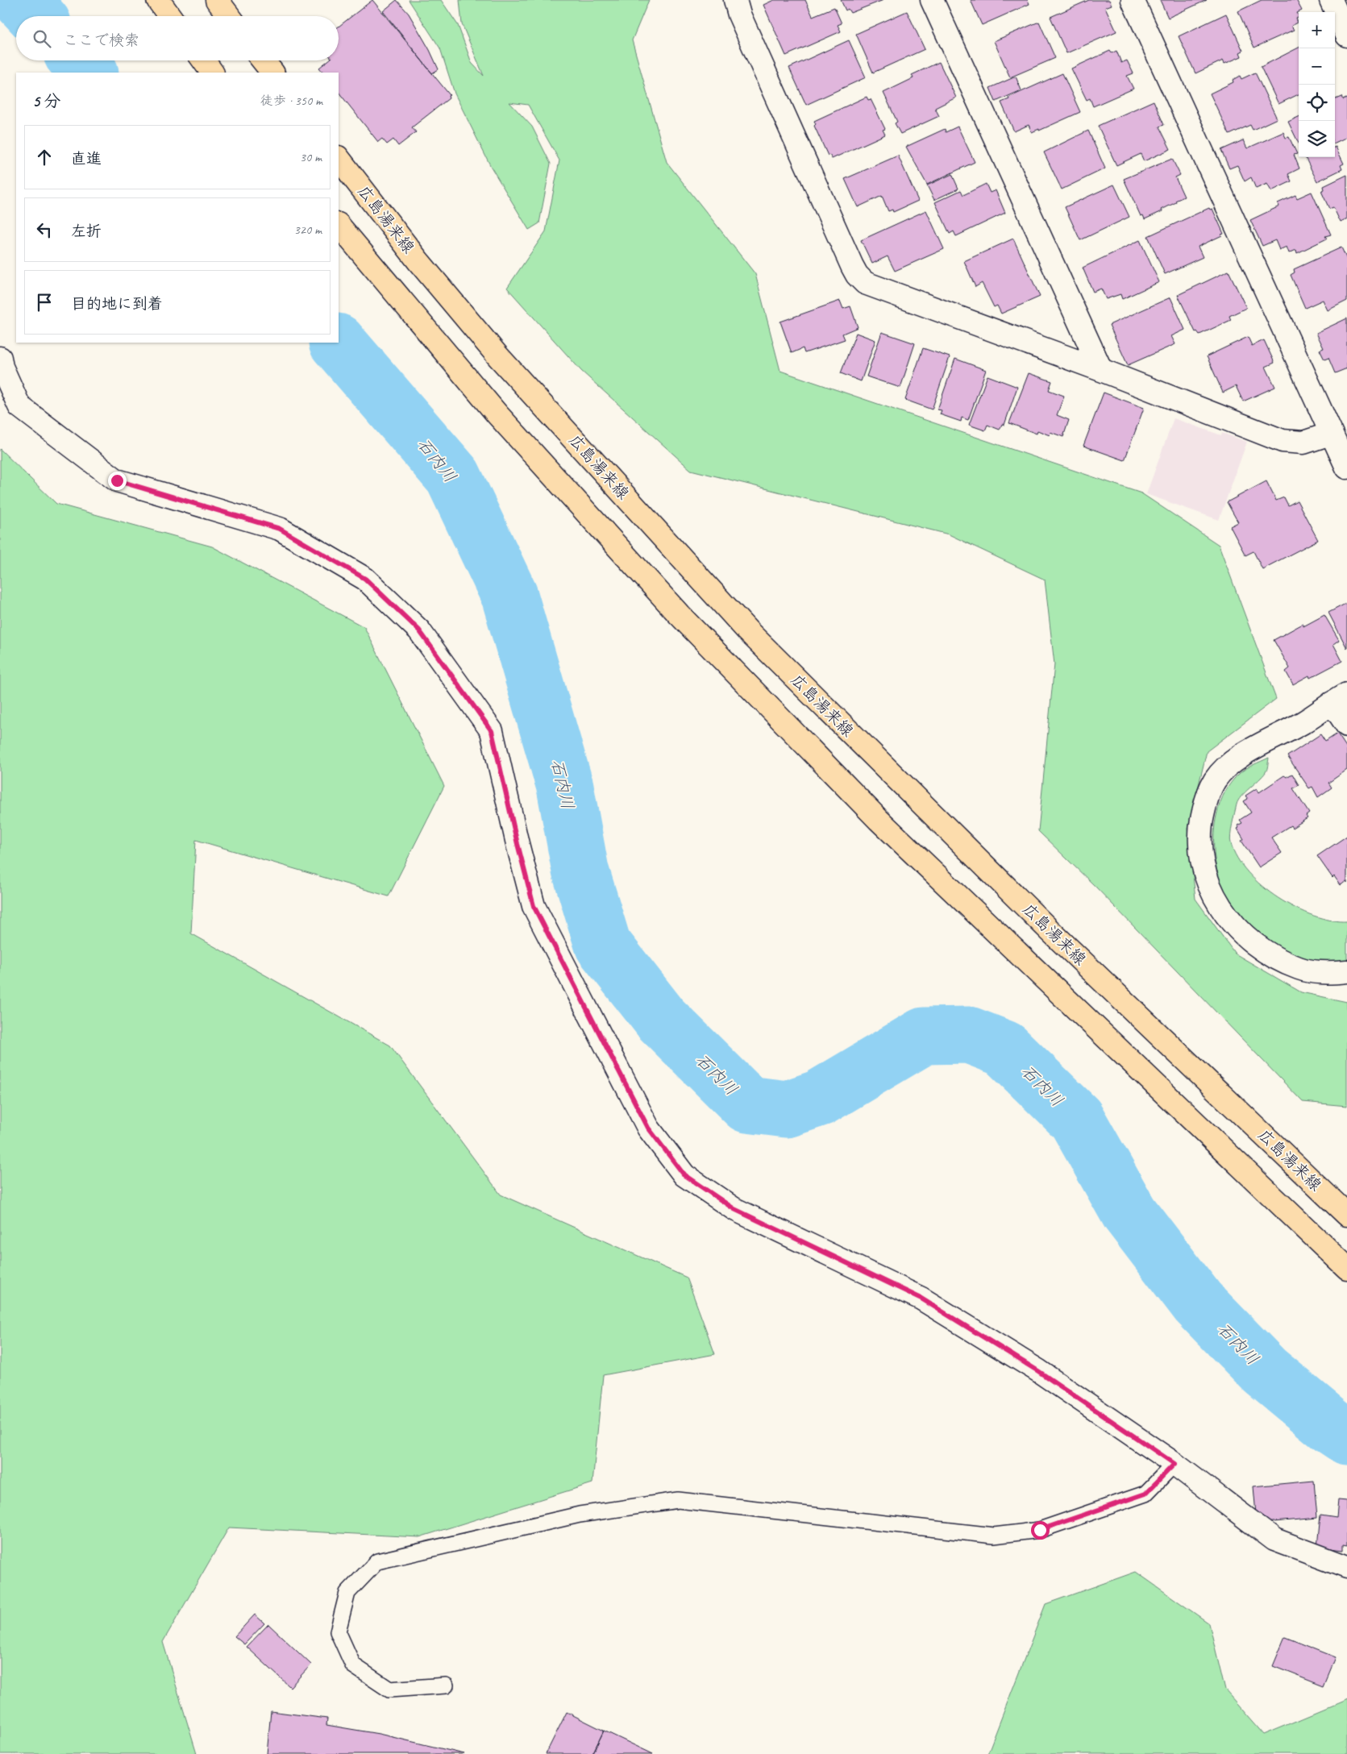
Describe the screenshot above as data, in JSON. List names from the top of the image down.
{
  "streets": {
    "main road": ["広島湯来線"]
  },
  "water": ["石内川"],
  "page": {
    "map_buttons": ["+", "−"],
    "search": "ここで検索",
    "heading": ["5 分", "徒歩 · 350 m"],
    "list": [
      ["直進", "30 m"],
      ["左折", "320 m"],
      "目的地に到着"
    ]
  }
}
